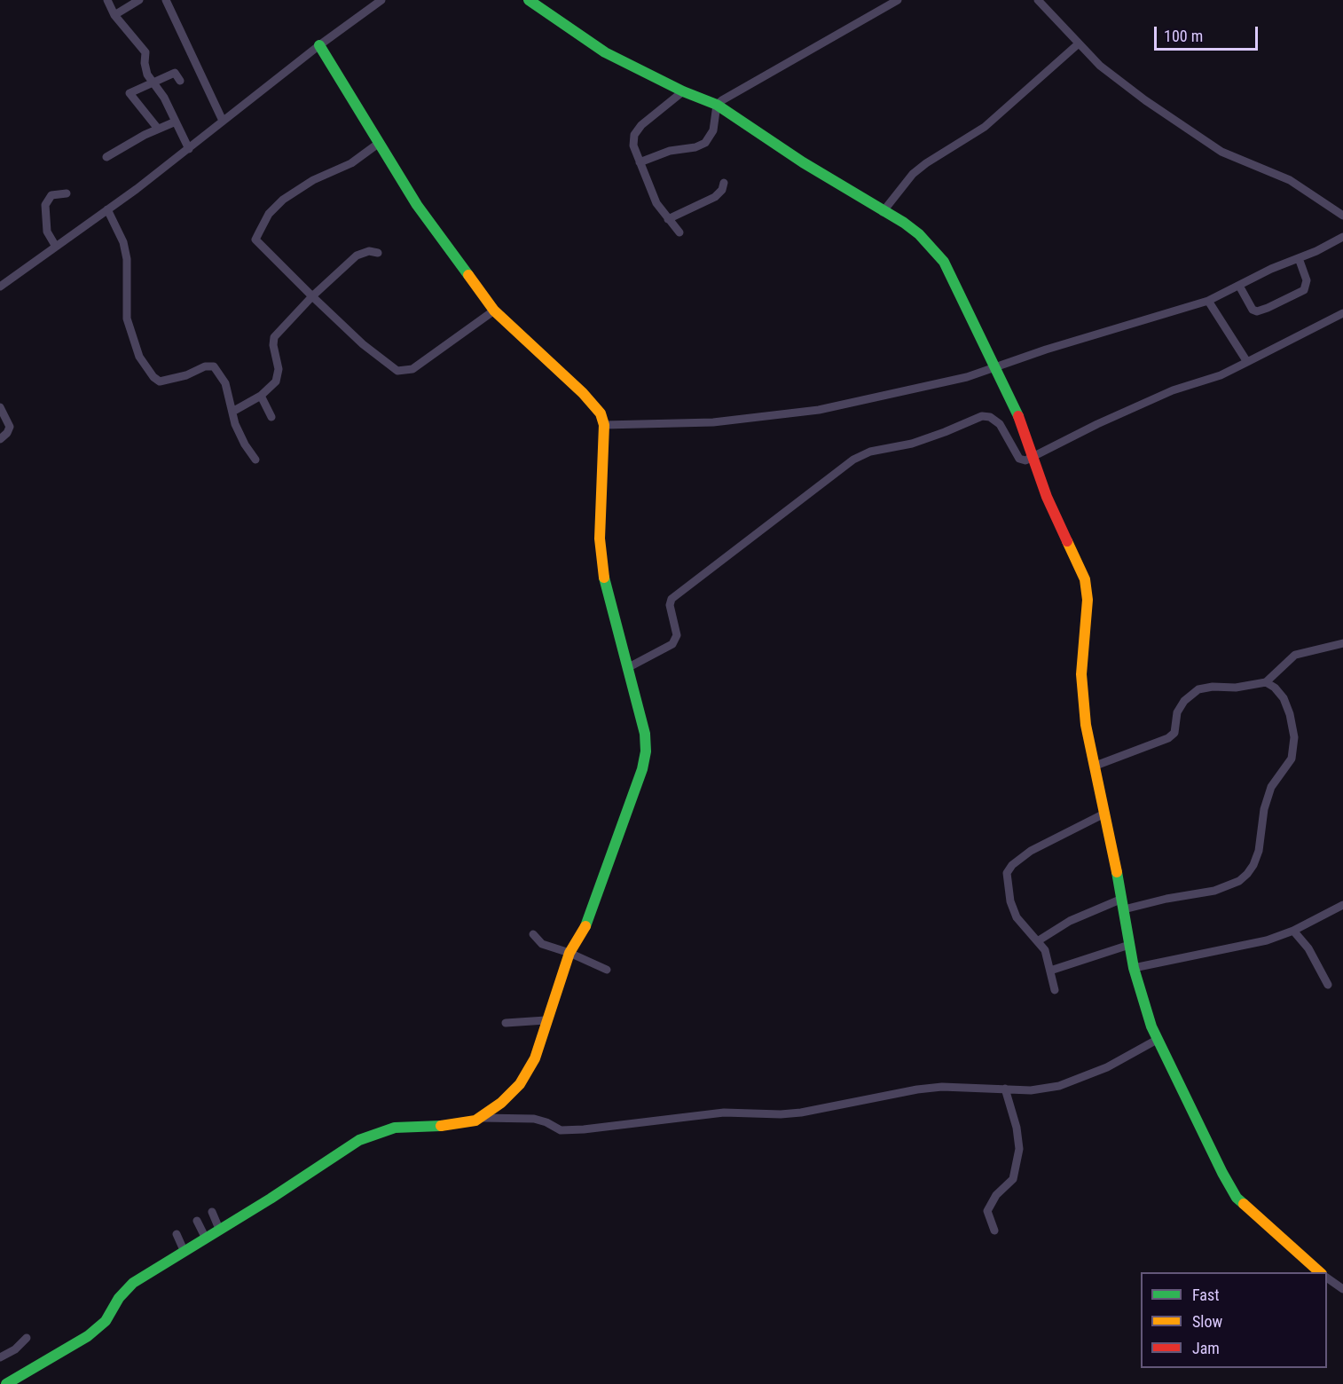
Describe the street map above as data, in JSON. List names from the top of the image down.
{
  "legend": ["Fast", "Slow", "Jam"],
  "scale_bar": "100 m"
}
